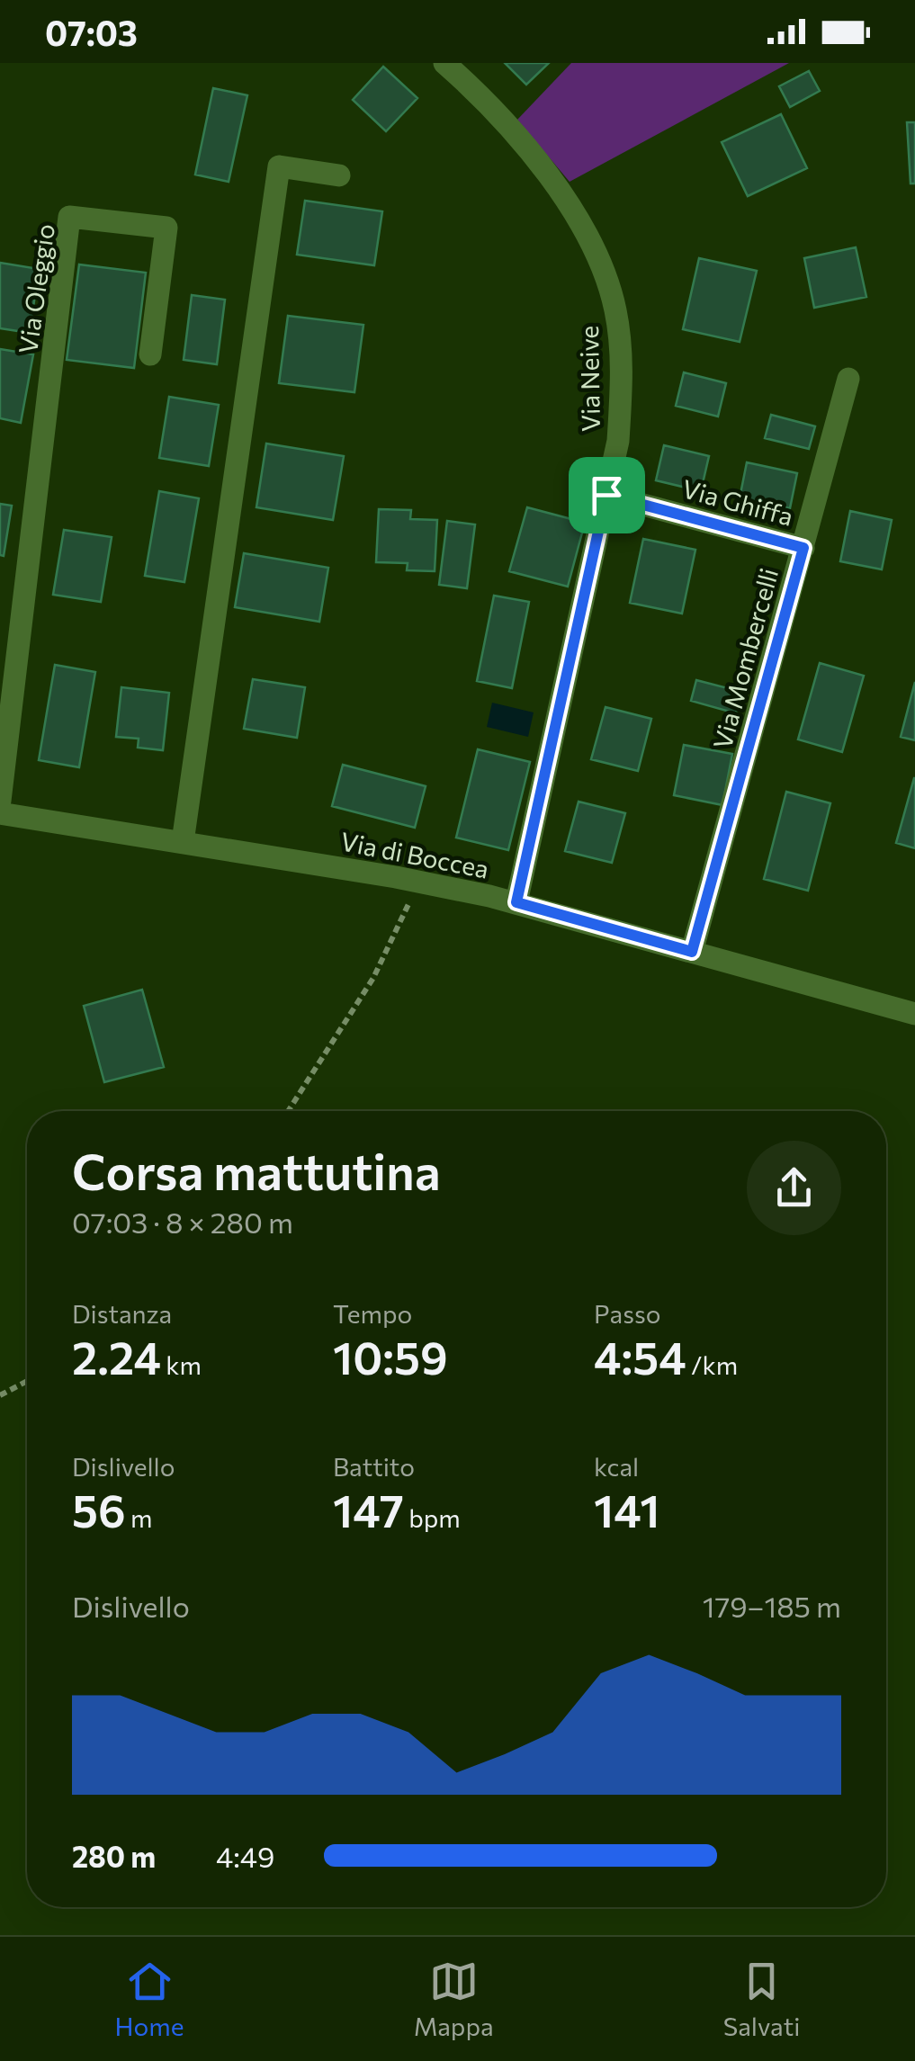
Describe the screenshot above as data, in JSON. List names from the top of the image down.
{
  "streets": {
    "street": [
      "Via Oleggio",
      "Via Neive",
      "Via Ghiffa",
      "Via Mombercelli",
      "Via di Boccea"
    ]
  },
  "crossings": [
    ["Via Neive", "Via Ghiffa"],
    ["Via Neive", "Via di Boccea"],
    ["Via Ghiffa", "Via Mombercelli"],
    ["Via Mombercelli", "Via di Boccea"]
  ],
  "page": {
    "status": "07:03",
    "heading": ["Corsa mattutina", "07:03 · 8 × 280 m"],
    "stats": [
      ["Distanza", "2.24 km"],
      ["Tempo", "10:59"],
      ["Passo", "4:54 /km"],
      ["Dislivello", "56 m"],
      ["Battito", "147 bpm"],
      ["kcal", "141"]
    ],
    "chart": ["Dislivello", "179–185 m"],
    "list": [
      {
        "name": "280 m",
        "note": "4:49"
      }
    ],
    "tabs": ["Home", "Mappa", "Salvati"]
  }
}
